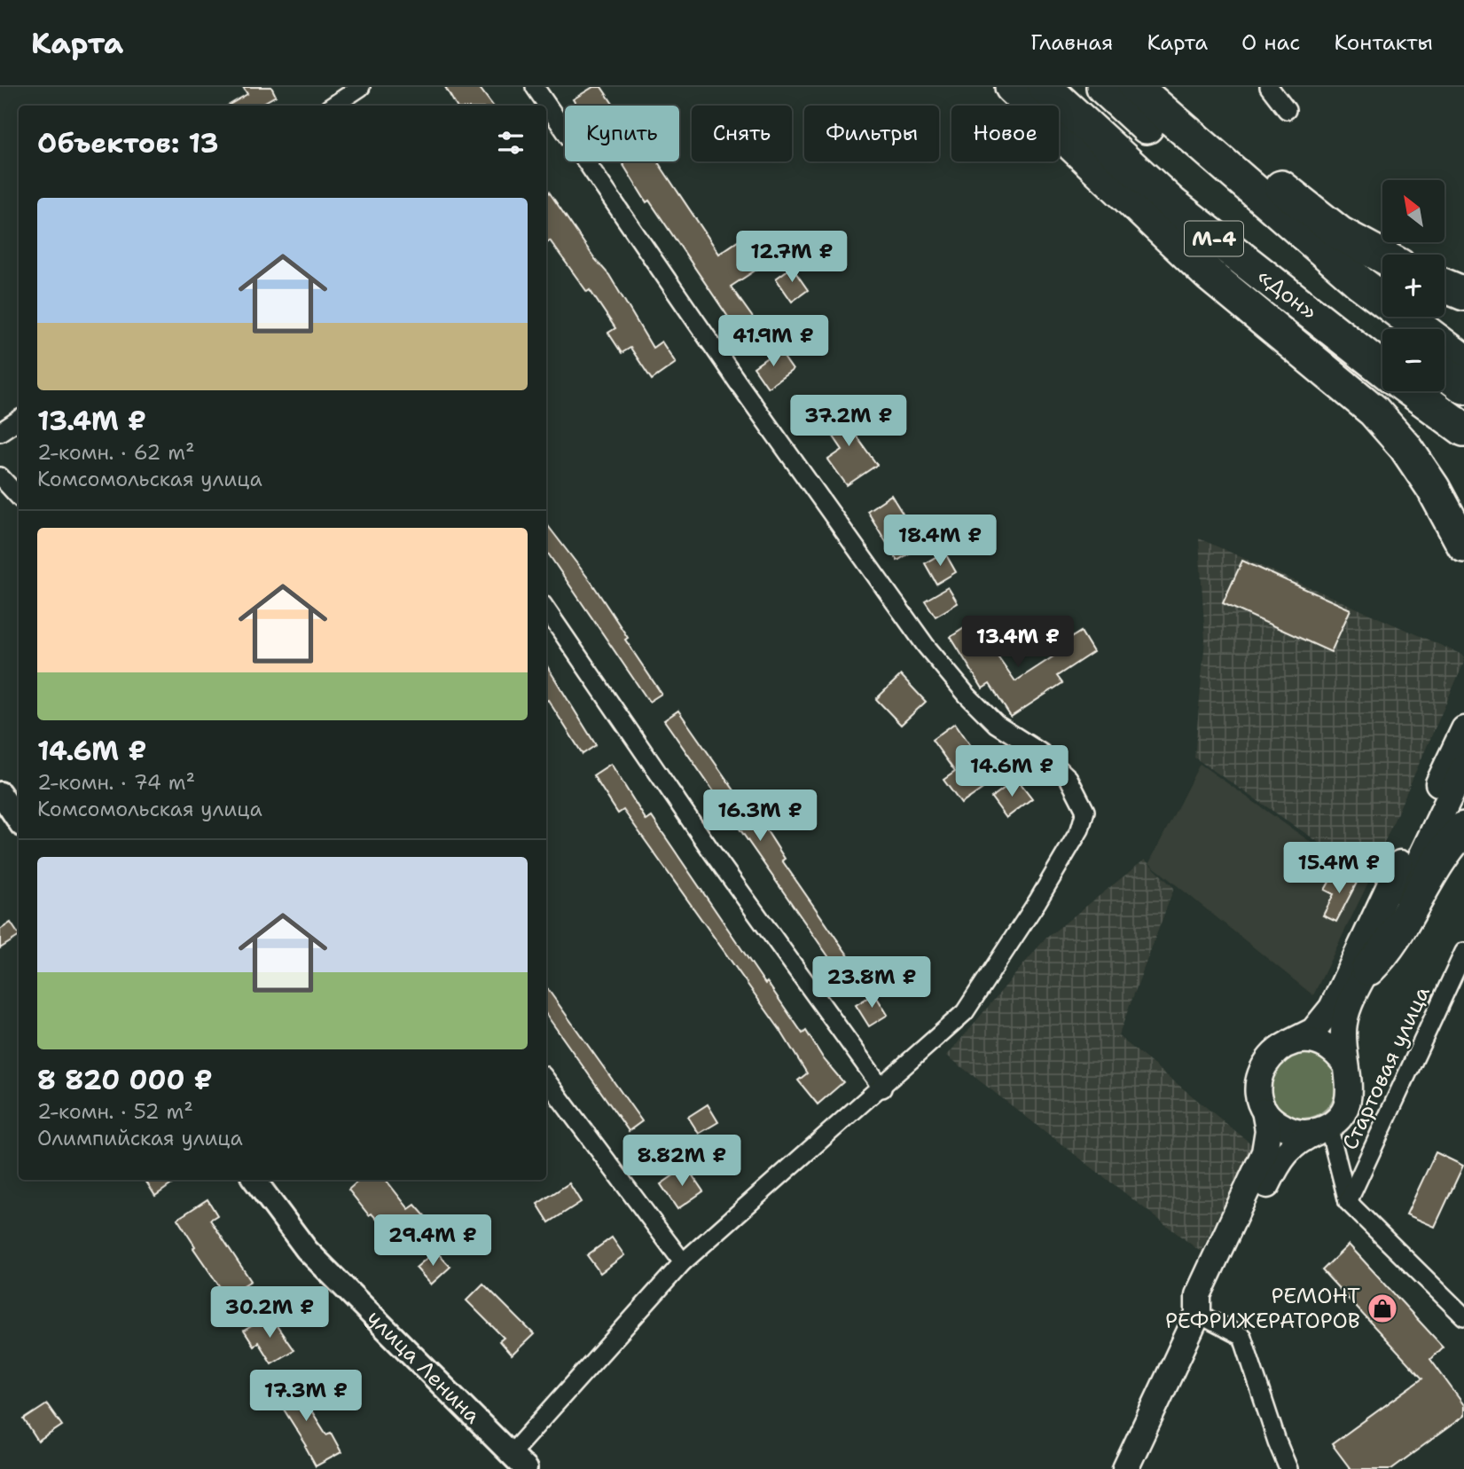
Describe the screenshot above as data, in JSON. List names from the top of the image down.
{
  "streets": {
    "highway": ["М-4", "«Дон»"],
    "street": ["Стартовая улица", "улица Ленина"]
  },
  "places": {
    "shop": ["РЕМОНТ РЕФРИЖЕРАТОРОВ"]
  },
  "north": "top left",
  "page": {
    "header": "Карта",
    "nav": [
      "Главная",
      "Карта",
      "О нас",
      "Контакты"
    ],
    "chip": [
      "Купить",
      "Снять",
      "Фильтры",
      "Новое"
    ],
    "heading": "Объектов: 13",
    "map_buttons": ["+", "−"],
    "list": [
      {
        "name": "13.4M ₽",
        "note": "2-комн. · 62 m² · Комсомольская улица"
      },
      {
        "name": "14.6M ₽",
        "note": "2-комн. · 74 m² · Комсомольская улица"
      },
      {
        "name": "8 820 000 ₽",
        "note": "2-комн. · 52 m² · Олимпийская улица"
      }
    ],
    "price": [
      "12.7M ₽",
      "41.9M ₽",
      "37.2M ₽",
      "18.4M ₽",
      "13.4M ₽",
      "14.6M ₽",
      "16.3M ₽",
      "15.4M ₽",
      "23.8M ₽",
      "8.82M ₽",
      "29.4M ₽",
      "30.2M ₽",
      "17.3M ₽"
    ]
  }
}
